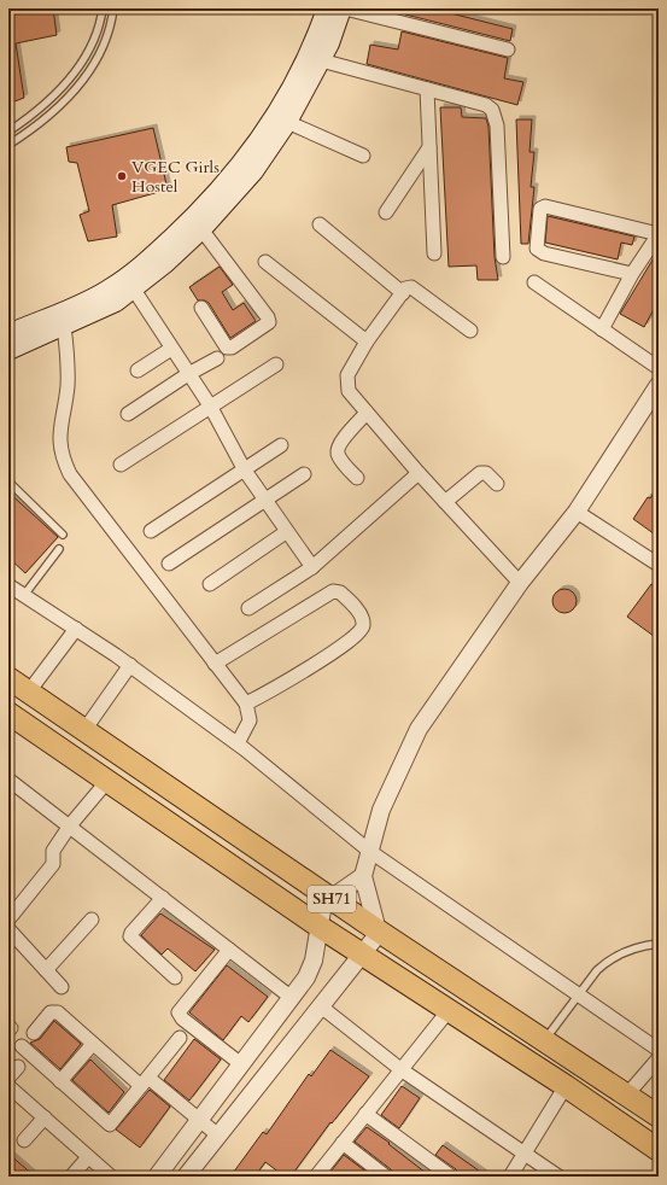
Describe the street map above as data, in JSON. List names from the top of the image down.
{
  "streets": {
    "main road": ["SH71"]
  },
  "places": ["VGEC Girls Hostel"]
}
